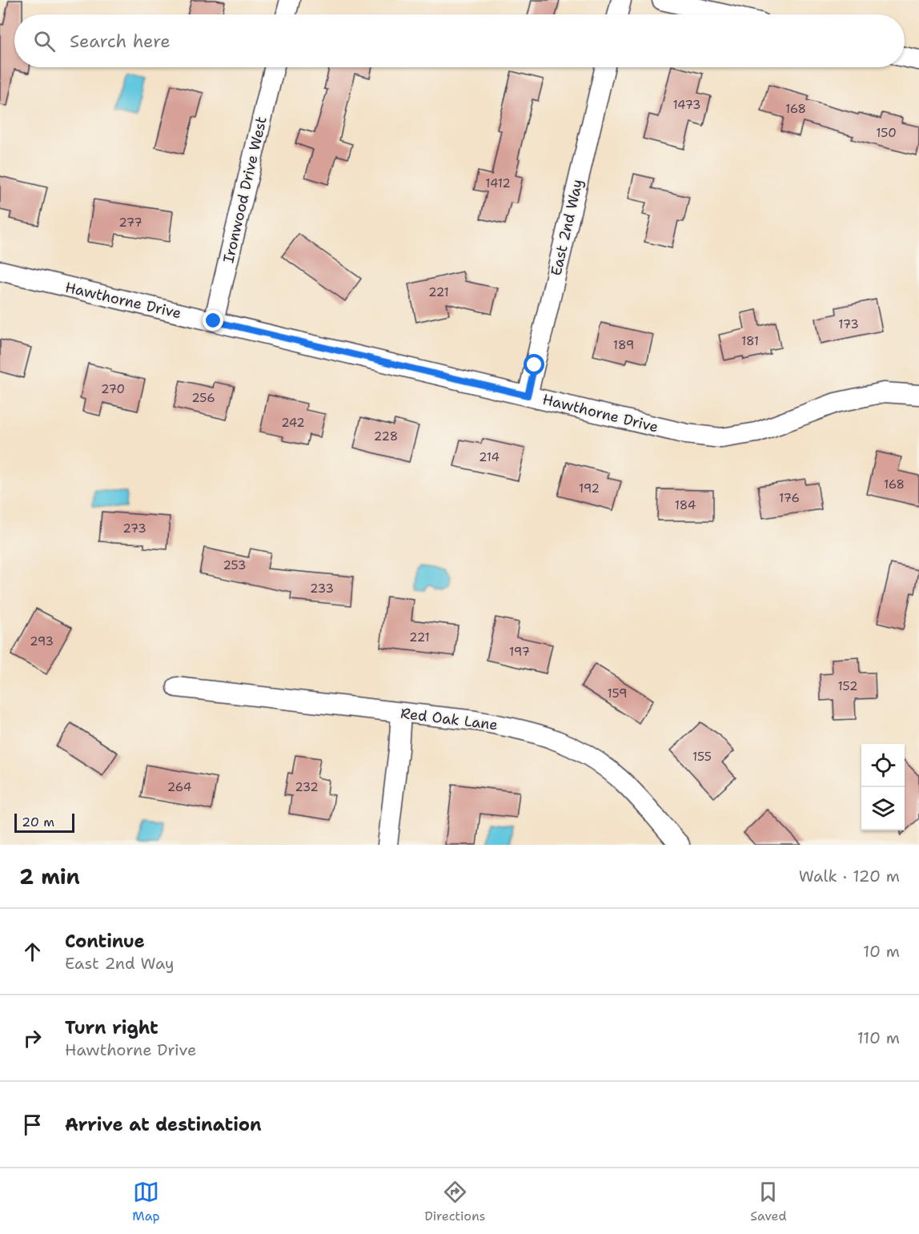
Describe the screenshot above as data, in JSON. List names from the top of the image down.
{
  "streets": {
    "street": [
      "Ironwood Drive West",
      "East 2nd Way",
      "Hawthorne Drive",
      "Red Oak Lane"
    ]
  },
  "crossings": [
    ["Ironwood Drive West", "Hawthorne Drive"],
    ["East 2nd Way", "Hawthorne Drive"]
  ],
  "house_numbers": [
    "1473",
    "168",
    "150",
    "1412",
    "277",
    "221",
    "173",
    "181",
    "189",
    "270",
    "256",
    "242",
    "228",
    "214",
    "168",
    "192",
    "176",
    "184",
    "273",
    "253",
    "233",
    "221",
    "293",
    "197",
    "152",
    "159",
    "155",
    "264",
    "232"
  ],
  "scale_bar": "20 m",
  "page": {
    "search": "Search here",
    "scale": "20 m",
    "heading": ["2 min", "Walk · 120 m"],
    "list": [
      ["Continue", "East 2nd Way", "10 m"],
      ["Turn right", "Hawthorne Drive", "110 m"],
      "Arrive at destination"
    ],
    "nav": ["Map", "Directions", "Saved"]
  }
}
